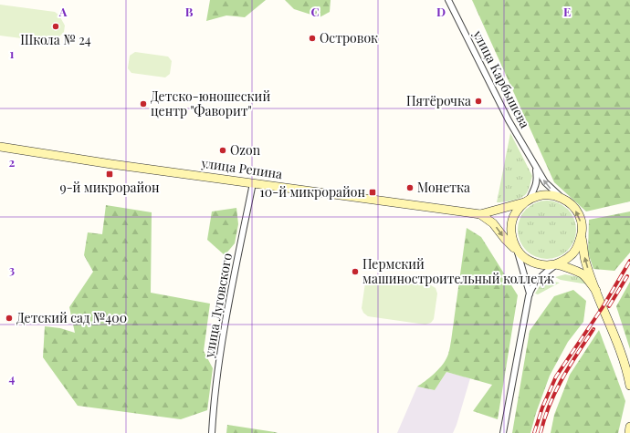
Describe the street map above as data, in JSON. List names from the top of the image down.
{
  "streets": {
    "street": ["улица Карбышева", "улица Репина", "улица Луговского"]
  },
  "crossings": [
    ["улица Репина", "улица Луговского"]
  ],
  "places": {
    "other": [
      "Школа № 24",
      "Островок",
      "Пятёрочка",
      "Детско-юношеский центр \"Фаворит\"",
      "Ozon",
      "Монетка",
      "Пермский машиностроительный колледж",
      "Детский сад №400"
    ],
    "transit": ["9-й микрорайон", "10-й микрорайон"]
  },
  "grid": {
    "columns": [
      "A",
      "B",
      "C",
      "D",
      "E"
    ],
    "rows": [
      "1",
      "2",
      "3",
      "4"
    ]
  }
}
